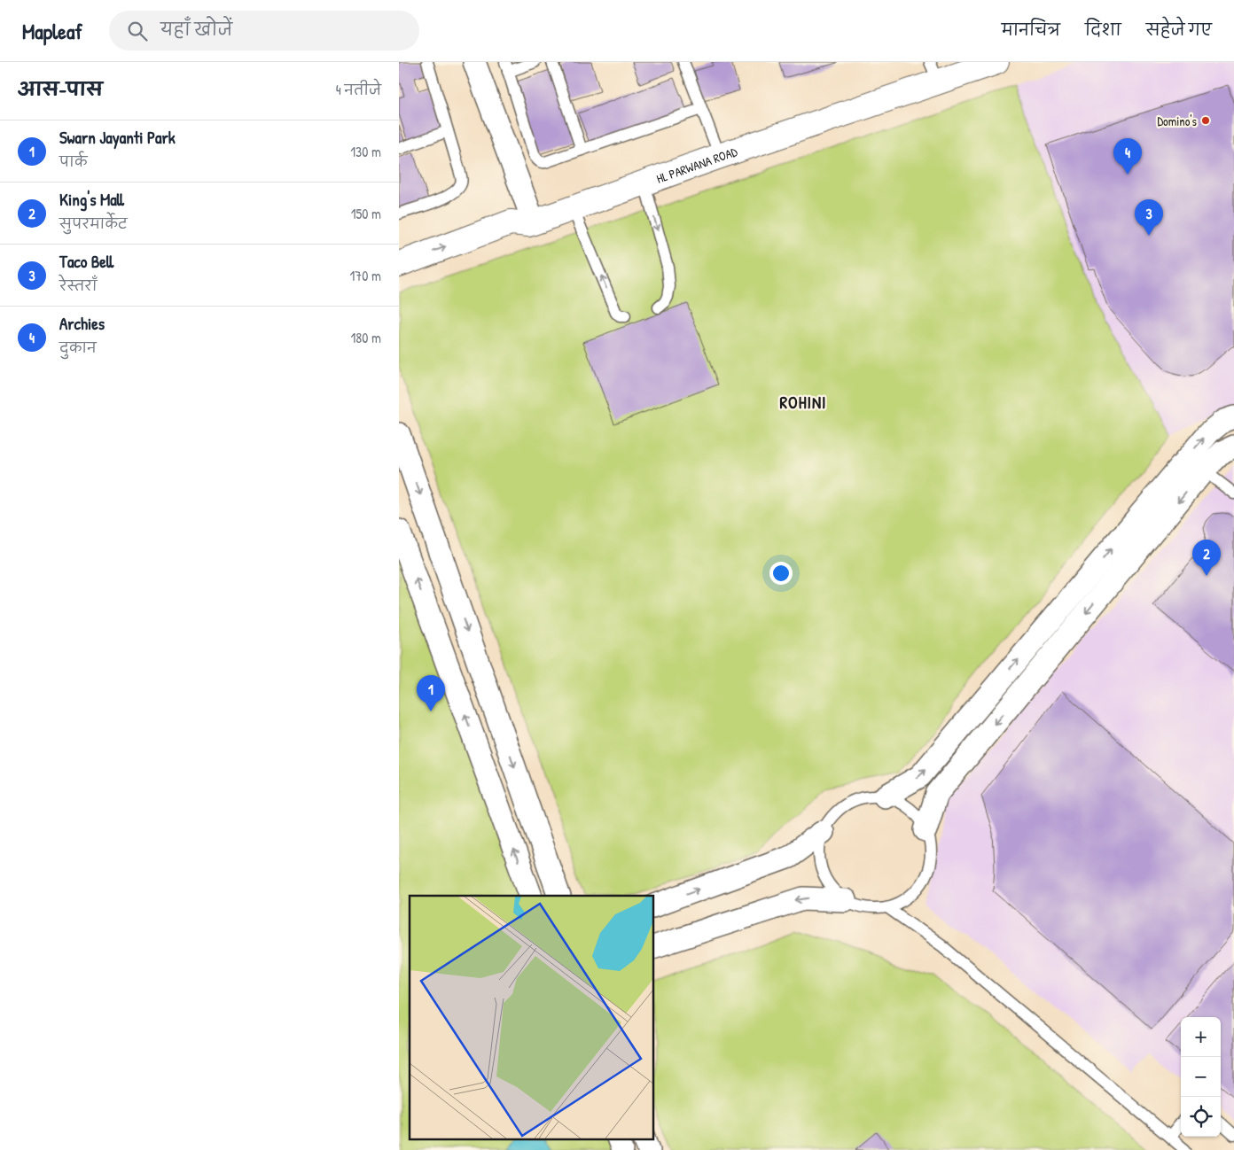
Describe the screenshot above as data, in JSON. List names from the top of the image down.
{
  "streets": {
    "street": ["HL PARWANA ROAD"]
  },
  "districts": ["ROHINI"],
  "places": ["Domino's"],
  "page": {
    "header": "Mapleaf",
    "search": "यहाँ खोजें",
    "nav": ["मानचित्र", "दिशा", "सहेजे गए"],
    "heading": ["आस-पास", "4 नतीजे"],
    "list": [
      {
        "mark": "1",
        "name": "Swarn Jayanti Park",
        "note": "पार्क",
        "value": "130 m"
      },
      {
        "mark": "2",
        "name": "King's Mall",
        "note": "सुपरमार्केट",
        "value": "150 m"
      },
      {
        "mark": "3",
        "name": "Taco Bell",
        "note": "रेस्तराँ",
        "value": "170 m"
      },
      {
        "mark": "4",
        "name": "Archies",
        "note": "दुकान",
        "value": "180 m"
      }
    ],
    "pins": [
      "4",
      "3",
      "2",
      "1"
    ],
    "map_buttons": ["+", "−"]
  }
}
